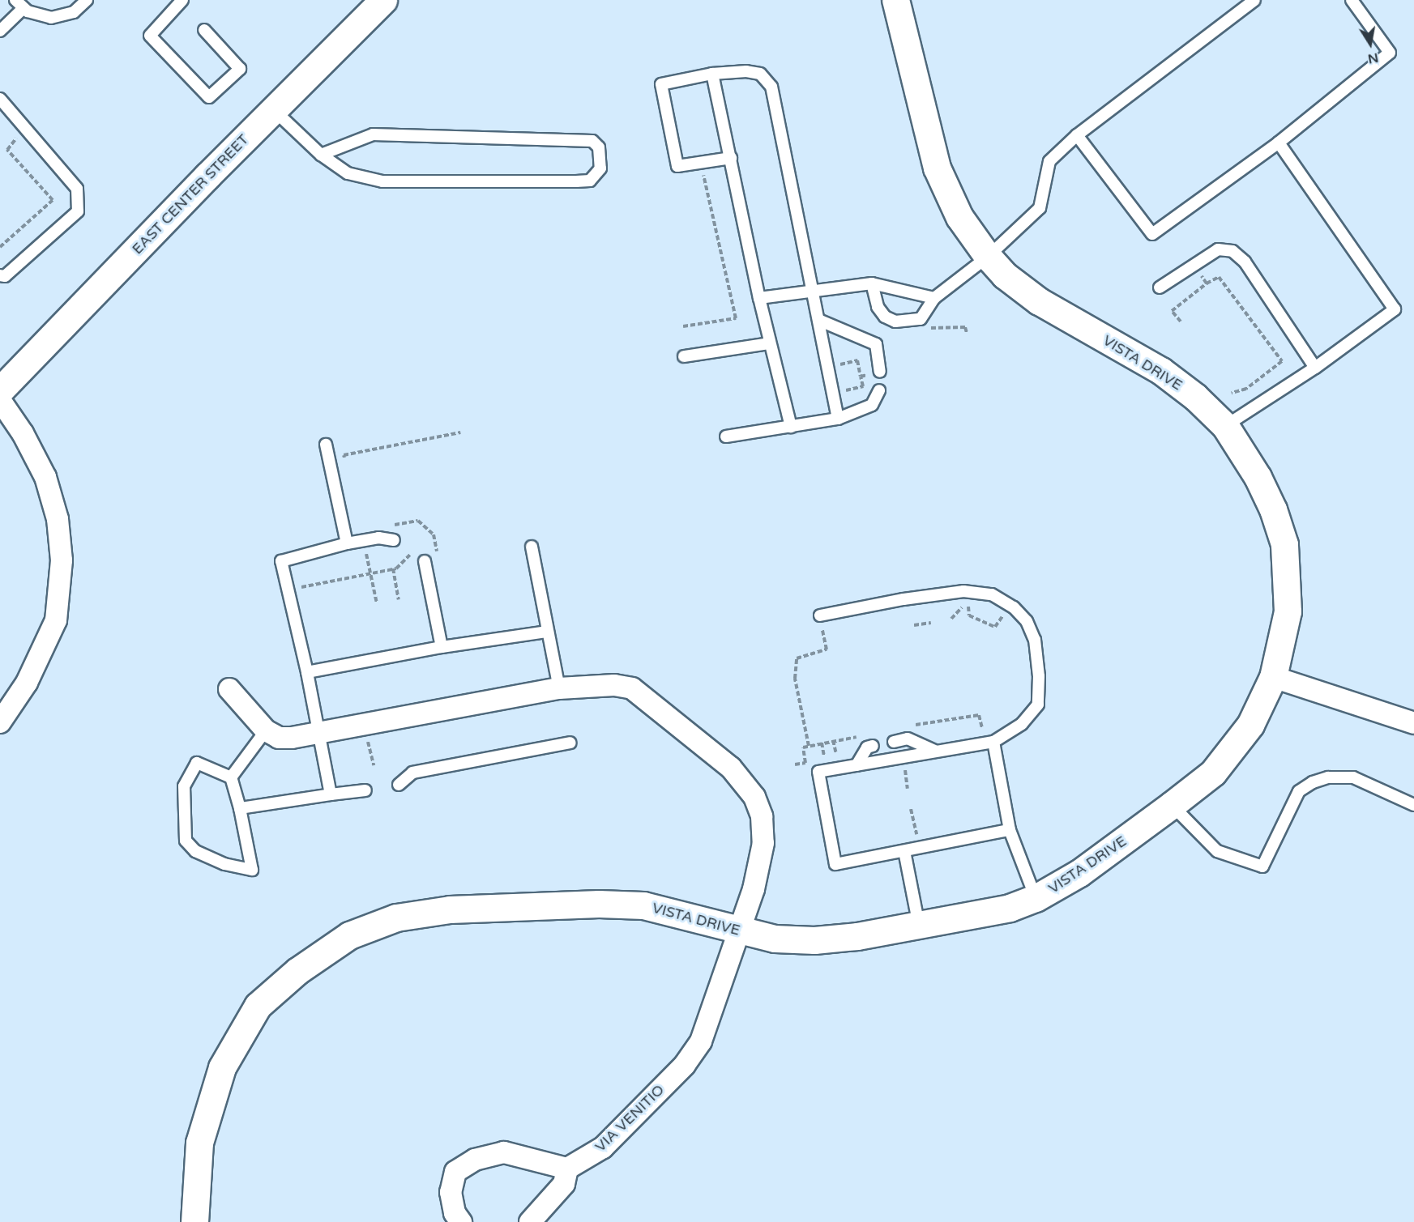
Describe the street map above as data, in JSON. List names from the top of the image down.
{
  "streets": {
    "street": ["EAST CENTER STREET", "VISTA DRIVE", "VIA VENITIO"]
  },
  "crossings": [
    ["VISTA DRIVE", "VIA VENITIO"]
  ],
  "north": "bottom"
}
